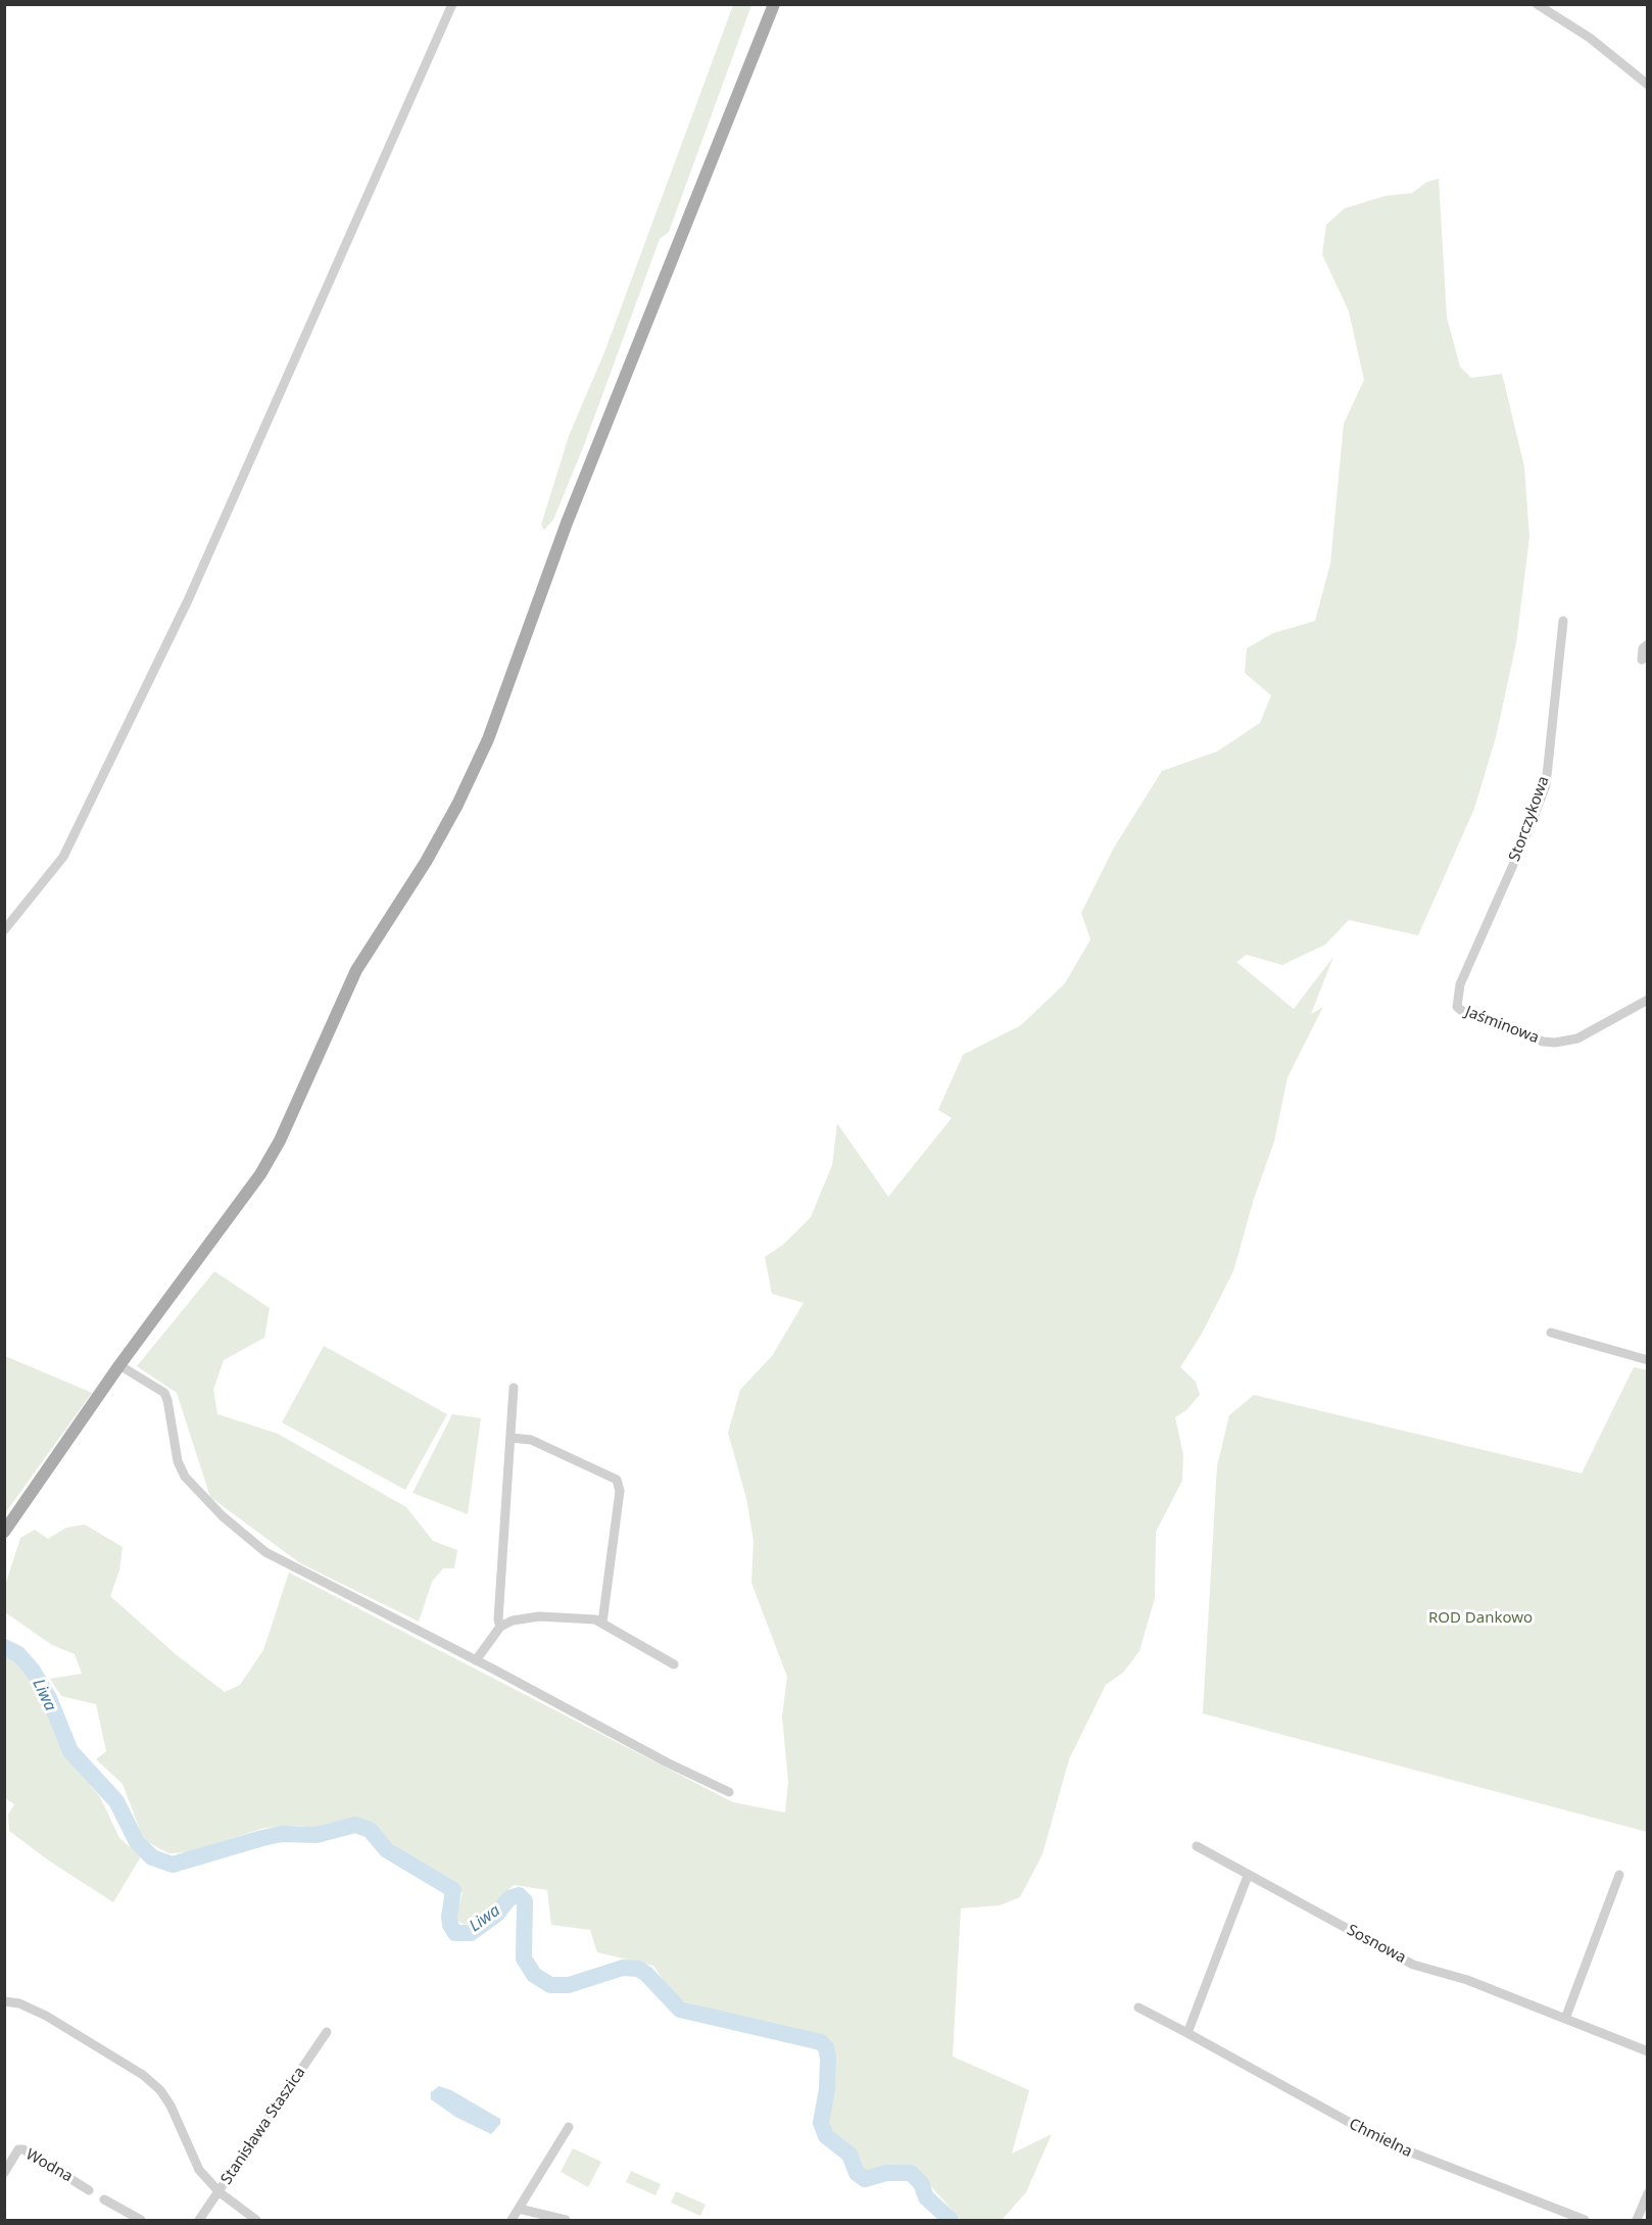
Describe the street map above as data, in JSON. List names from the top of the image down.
{
  "streets": {
    "street": [
      "Storczykowa",
      "Jaśminowa",
      "Sosnowa",
      "Stanisława Staszica",
      "Chmielna",
      "Wodna"
    ]
  },
  "crossings": [
    ["Storczykowa", "Jaśminowa"]
  ],
  "water": ["Liwa"],
  "parks": ["ROD Dankowo"]
}
